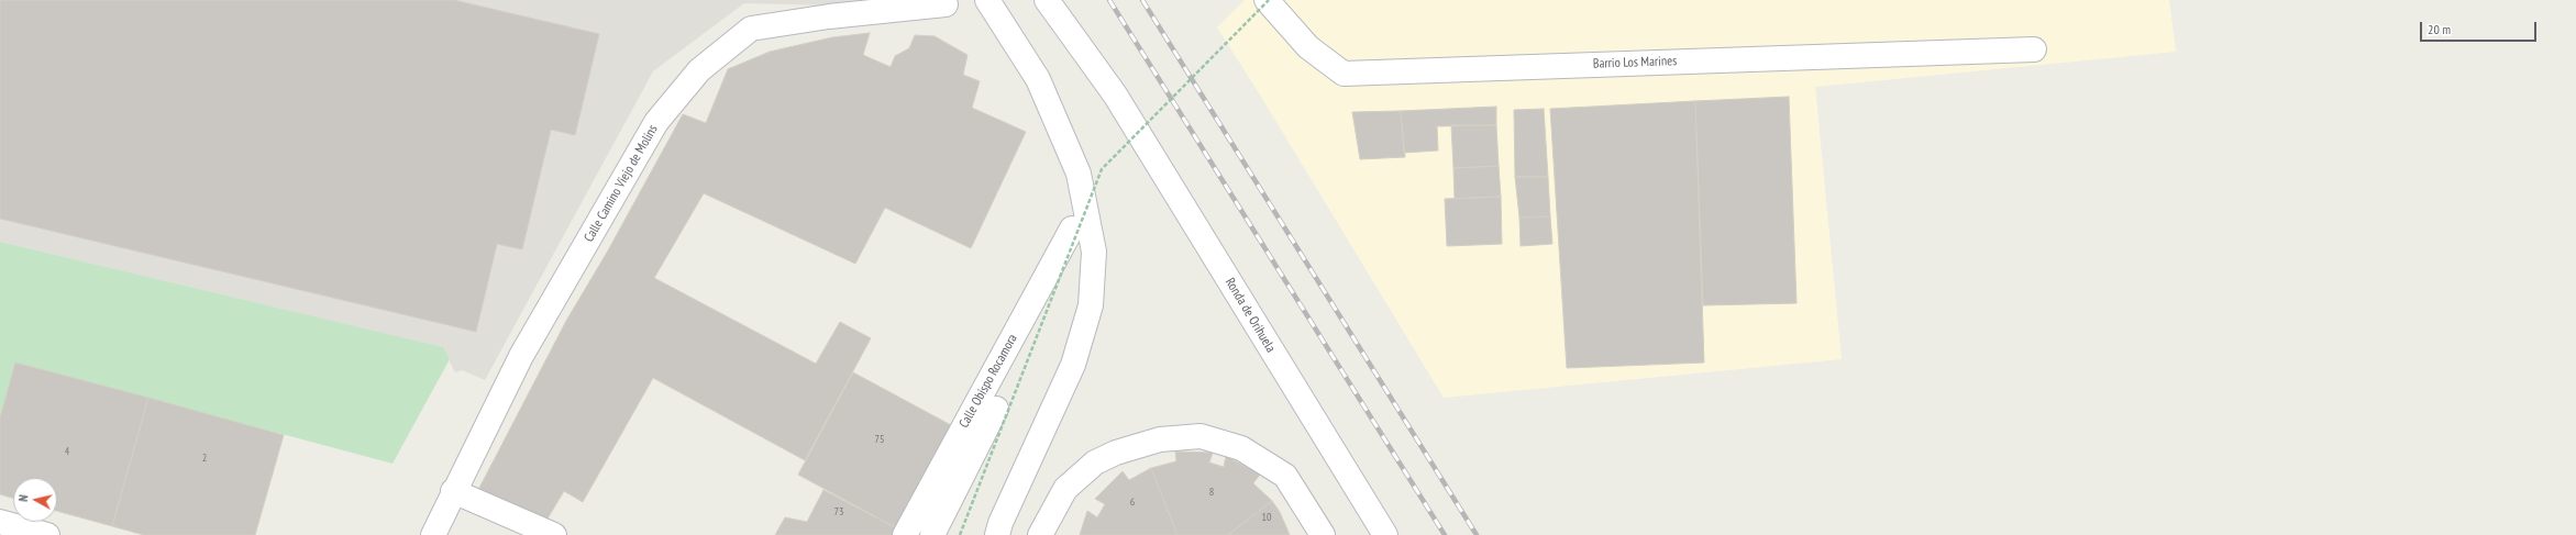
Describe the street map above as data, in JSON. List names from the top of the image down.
{
  "streets": {
    "street": [
      "Barrio Los Marines",
      "Calle Camino Viejo de Molins",
      "Ronda de Orihuela",
      "Calle Obispo Rocamora"
    ]
  },
  "house_numbers": [
    "75",
    "4",
    "2",
    "8",
    "6",
    "73",
    "10"
  ],
  "scale_bar": "20 m",
  "north": "left"
}
